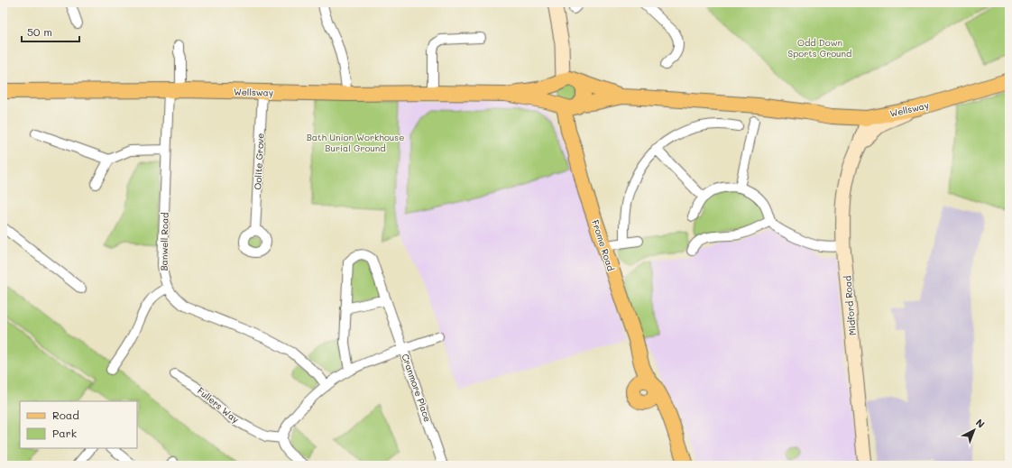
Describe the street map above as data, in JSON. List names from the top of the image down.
{
  "streets": {
    "main road": ["Wellsway", "Frome Road", "Midford Road"],
    "street": [
      "Oolite Grove",
      "Banwell Road",
      "Cranmore Place",
      "Fullers Way"
    ]
  },
  "crossings": [
    ["Wellsway", "Oolite Grove"],
    ["Wellsway", "Banwell Road"],
    ["Wellsway", "Frome Road"],
    ["Wellsway", "Midford Road"],
    ["Cranmore Place", "Fullers Way"]
  ],
  "parks": ["Odd Down Sports Ground", "Bath Union Workhouse Burial Ground"],
  "legend": ["Road", "Park"],
  "scale_bar": "50 m",
  "north": "top right"
}
